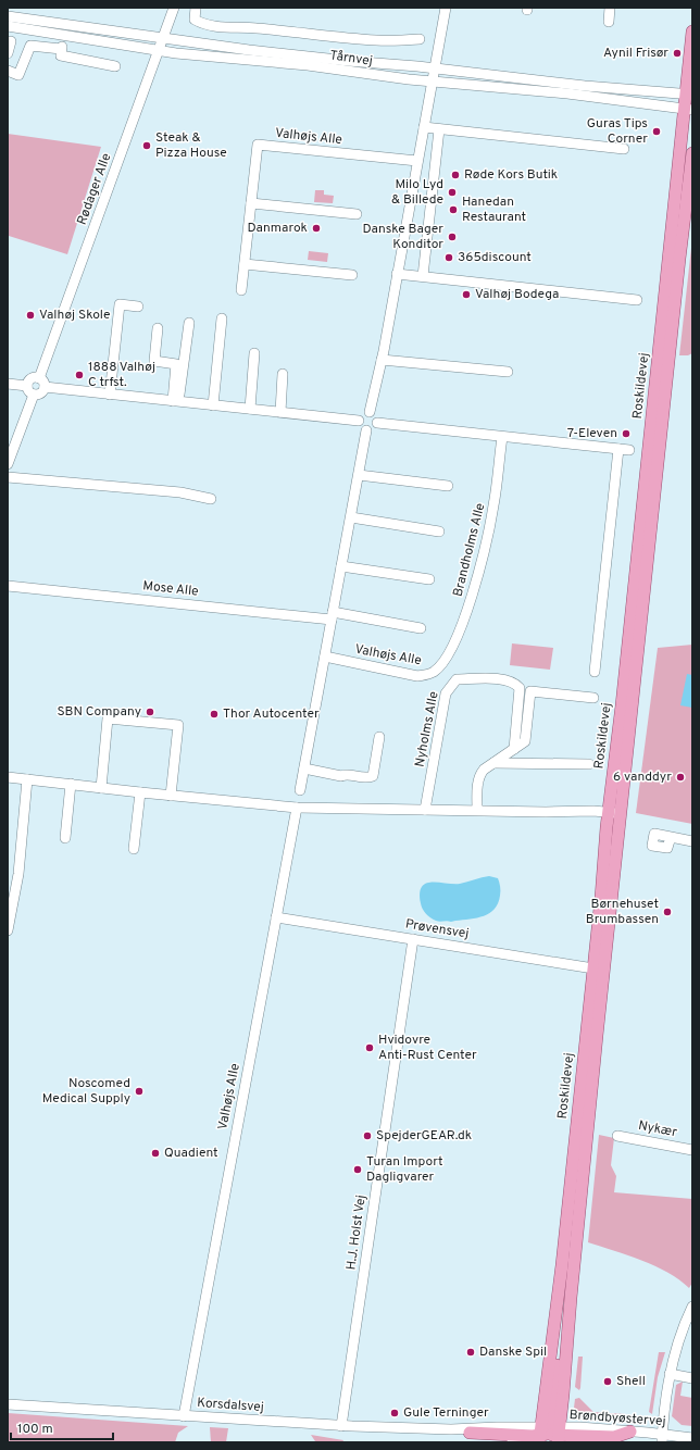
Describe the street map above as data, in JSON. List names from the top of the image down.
{
  "streets": {
    "main road": ["Roskildevej"],
    "street": [
      "Tårnvej",
      "Valhøjs Alle",
      "Rødager Alle",
      "Brandholms Alle",
      "Mose Alle",
      "Nyholms Alle",
      "Prøvensvej",
      "Nykær",
      "H.J. Holst Vej",
      "Korsdalsvej",
      "Brøndbyøstervej"
    ]
  },
  "crossings": [
    ["Tårnvej", "Rødager Alle"],
    ["Tårnvej", "Roskildevej"],
    ["Valhøjs Alle", "Brandholms Alle"],
    ["Valhøjs Alle", "Prøvensvej"],
    ["Valhøjs Alle", "Korsdalsvej"],
    ["Roskildevej", "Prøvensvej"],
    ["Roskildevej", "Korsdalsvej"],
    ["Prøvensvej", "H.J. Holst Vej"],
    ["H.J. Holst Vej", "Korsdalsvej"]
  ],
  "places": [
    "Aynil Frisør",
    "Guras Tips Corner",
    "Steak & Pizza House",
    "Røde Kors Butik",
    "Milo Lyd & Billede",
    "Hanedan Restaurant",
    "Danmarok",
    "Danske Bager Konditor",
    "365discount",
    "Valhøj Bodega",
    "Valhøj Skole",
    "1888 Valhøj C trfst.",
    "7-Eleven",
    "SBN Company",
    "Thor Autocenter",
    "6 vanddyr",
    "Børnehuset Brumbassen",
    "Hvidovre Anti-Rust Center",
    "Noscomed Medical Supply",
    "SpejderGEAR.dk",
    "Quadient",
    "Turan Import Dagligvarer",
    "Danske Spil",
    "Shell",
    "Gule Terninger"
  ],
  "scale_bar": "100 m"
}
